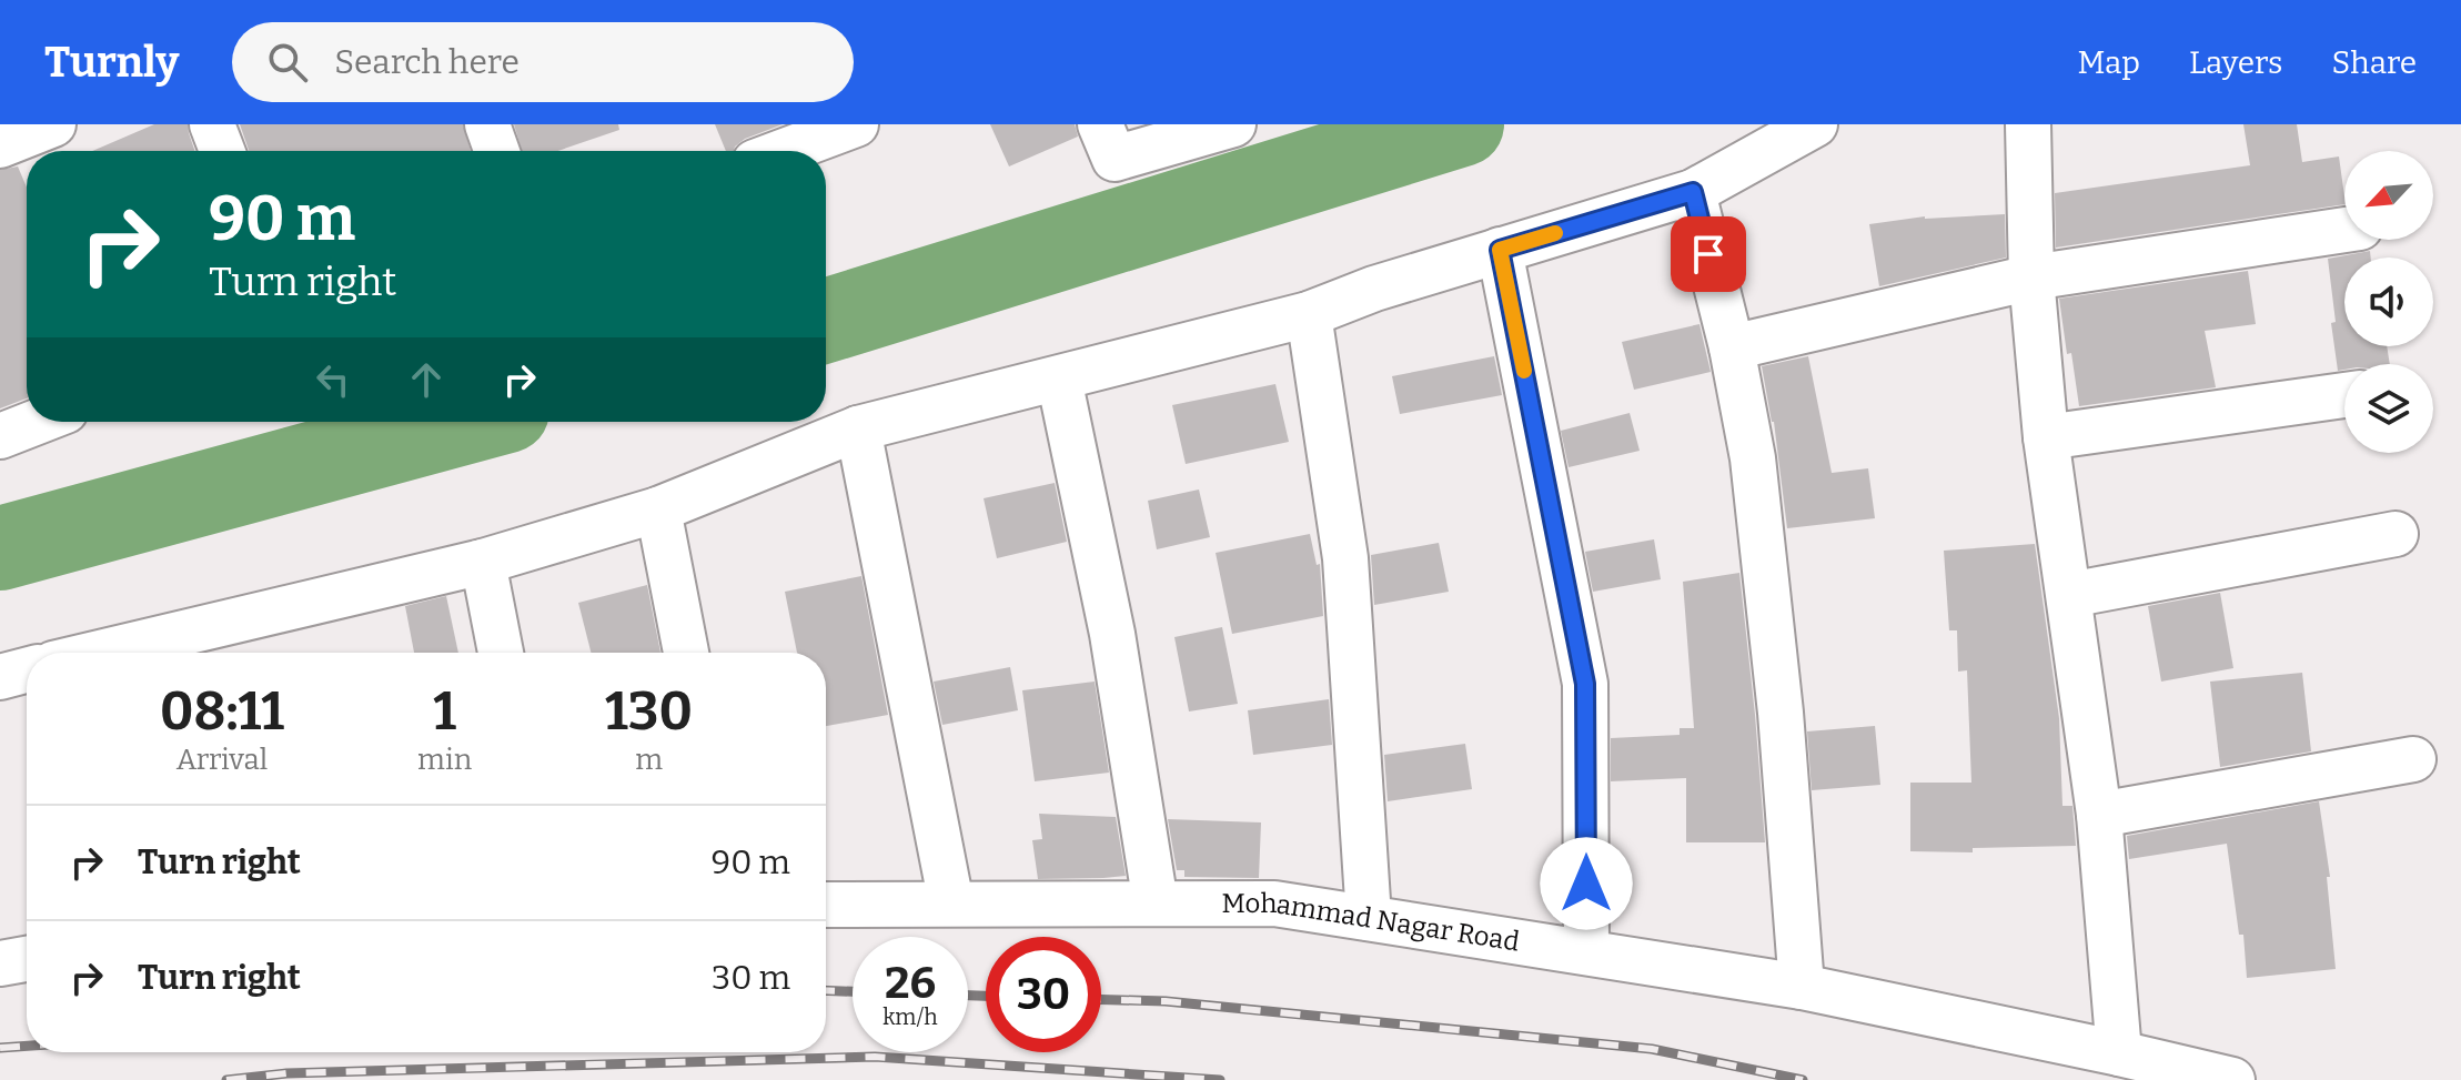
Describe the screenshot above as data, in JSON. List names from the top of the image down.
{
  "streets": {
    "street": ["Mohammad Nagar Road"]
  },
  "north": "bottom left",
  "page": {
    "header": "Turnly",
    "search": "Search here",
    "nav": ["Map", "Layers", "Share"],
    "turn": ["90 m", "Turn right"],
    "eta": [
      "08:11",
      "Arrival",
      "1",
      "min",
      "130",
      "m"
    ],
    "list": [
      {
        "name": "Turn right",
        "value": "90 m"
      },
      {
        "name": "Turn right",
        "value": "30 m"
      }
    ],
    "speed": "26 km/h",
    "limit": "30"
  }
}
